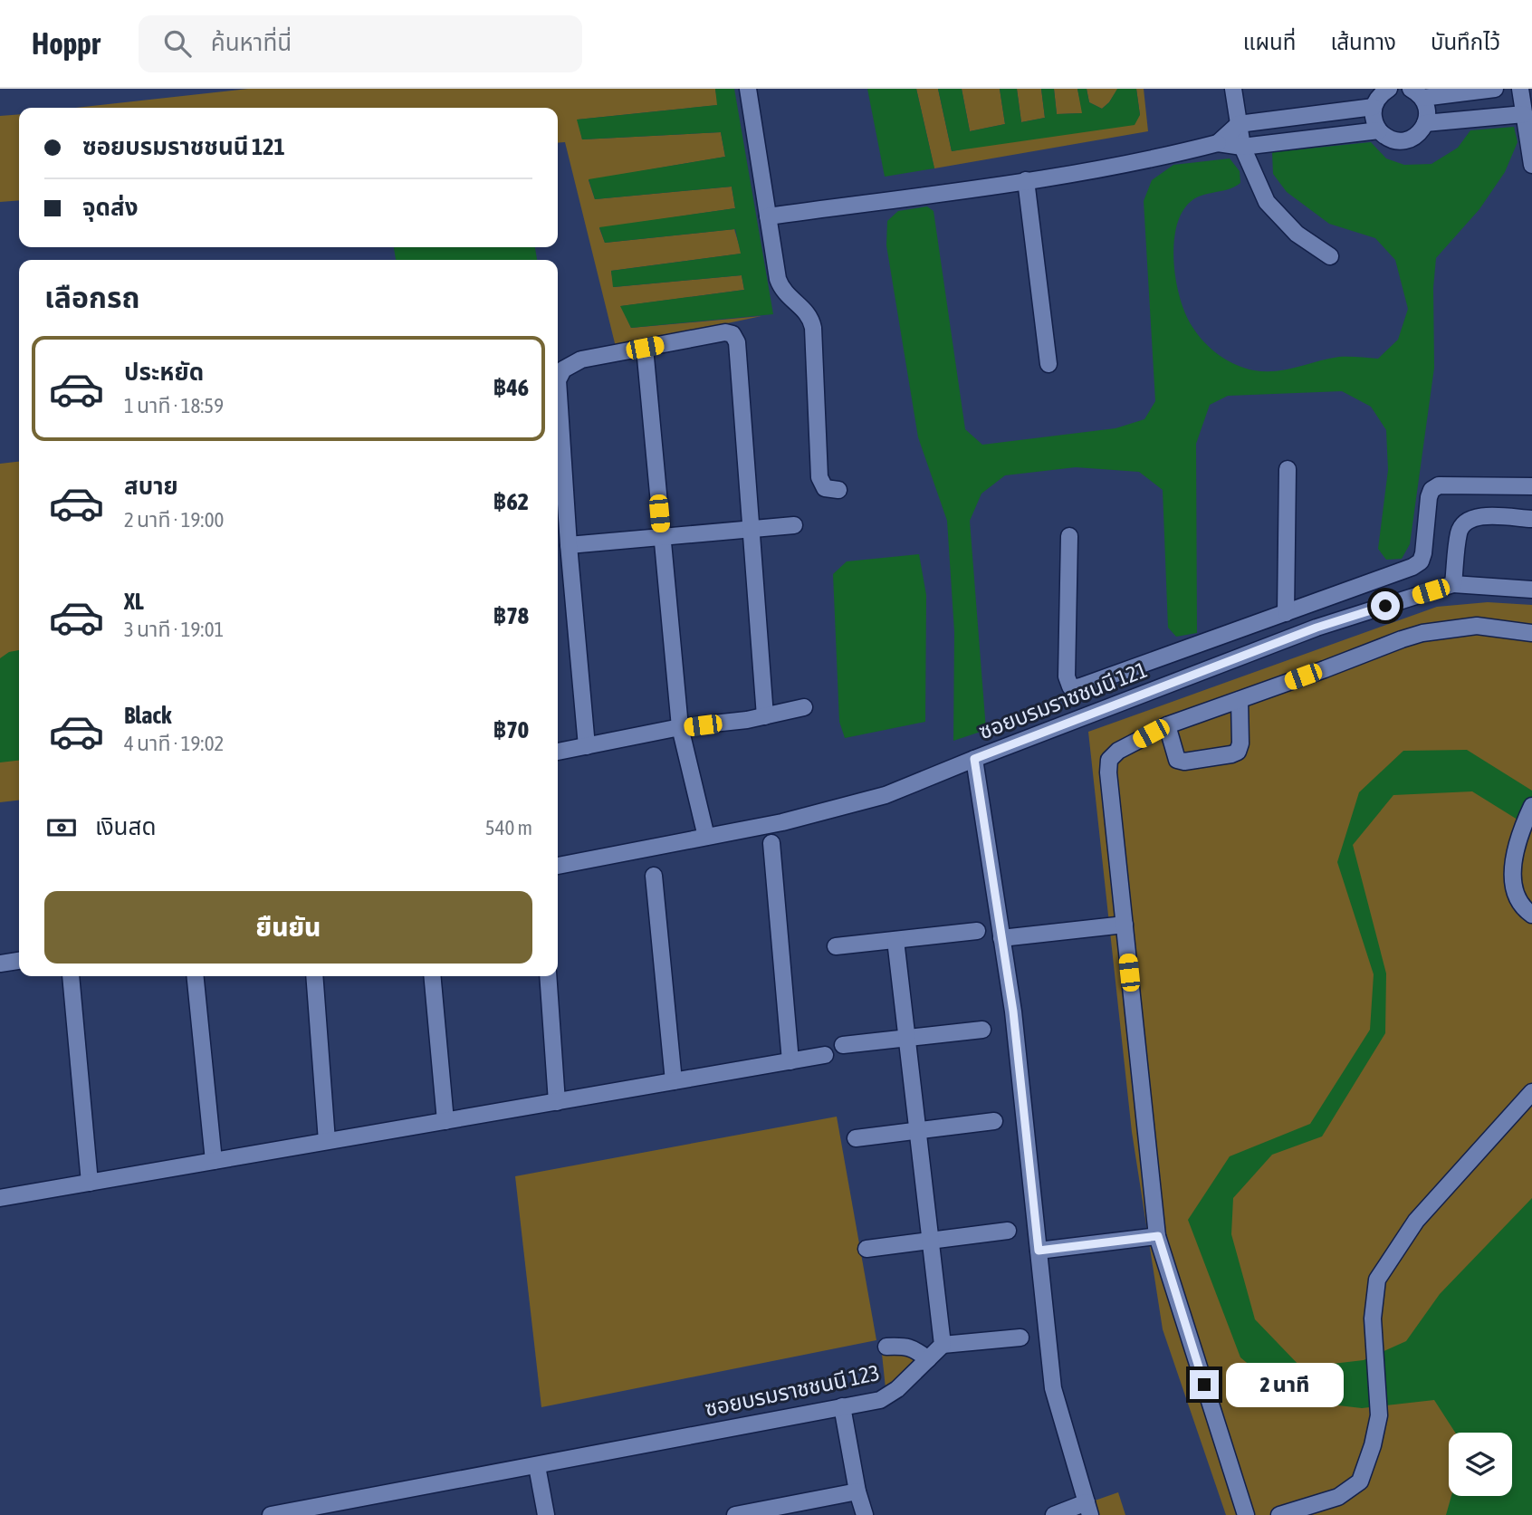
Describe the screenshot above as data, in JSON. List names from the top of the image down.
{
  "streets": {
    "street": ["ซอยบรมราชชนนี 121", "ซอยบรมราชชนนี 123"]
  },
  "page": {
    "header": "Hoppr",
    "search": "ค้นหาที่นี่",
    "nav": ["แผนที่", "เส้นทาง", "บันทึกไว้"],
    "banner": ["ซอยบรมราชชนนี 121", "จุดส่ง"],
    "heading": "เลือกรถ",
    "list": [
      {
        "name": "ประหยัด",
        "note": "1 นาที · 18:59",
        "value": "฿46"
      },
      {
        "name": "สบาย",
        "note": "2 นาที · 19:00",
        "value": "฿62"
      },
      {
        "name": "XL",
        "note": "3 นาที · 19:01",
        "value": "฿78"
      },
      {
        "name": "Black",
        "note": "4 นาที · 19:02",
        "value": "฿70"
      }
    ],
    "pay": ["เงินสด", "540 m"],
    "buttons": "ยืนยัน",
    "bubble": "2 นาที"
  }
}
